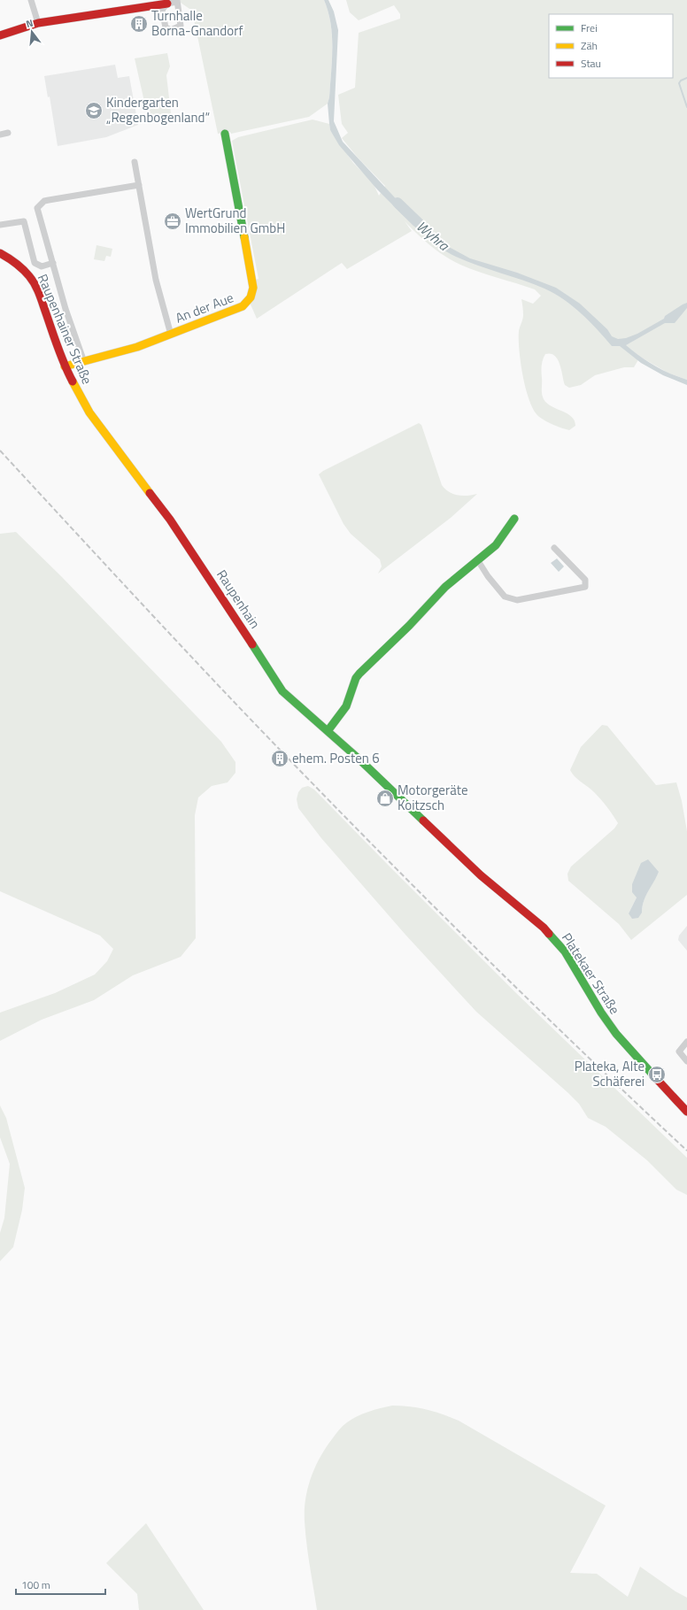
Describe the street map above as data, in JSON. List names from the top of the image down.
{
  "streets": {
    "street": [
      "An der Aue",
      "Raupenhainer Straße",
      "Raupenhain",
      "Platekaer Straße"
    ]
  },
  "crossings": [
    ["An der Aue", "Raupenhainer Straße"],
    ["Raupenhainer Straße", "Raupenhain"],
    ["Raupenhain", "Platekaer Straße"]
  ],
  "water": ["Wyhra"],
  "places": {
    "building": ["Turnhalle Borna-Gnandorf", "ehem. Posten 6"],
    "school or university": ["Kindergarten „Regenbogenland“"],
    "office": ["WertGrund Immobilien GmbH"],
    "shop": ["Motorgeräte Koitzsch"],
    "bus stop": ["Plateka, Alte Schäferei"]
  },
  "legend": ["Frei", "Zäh", "Stau"],
  "scale_bar": "100 m",
  "north": "top"
}
